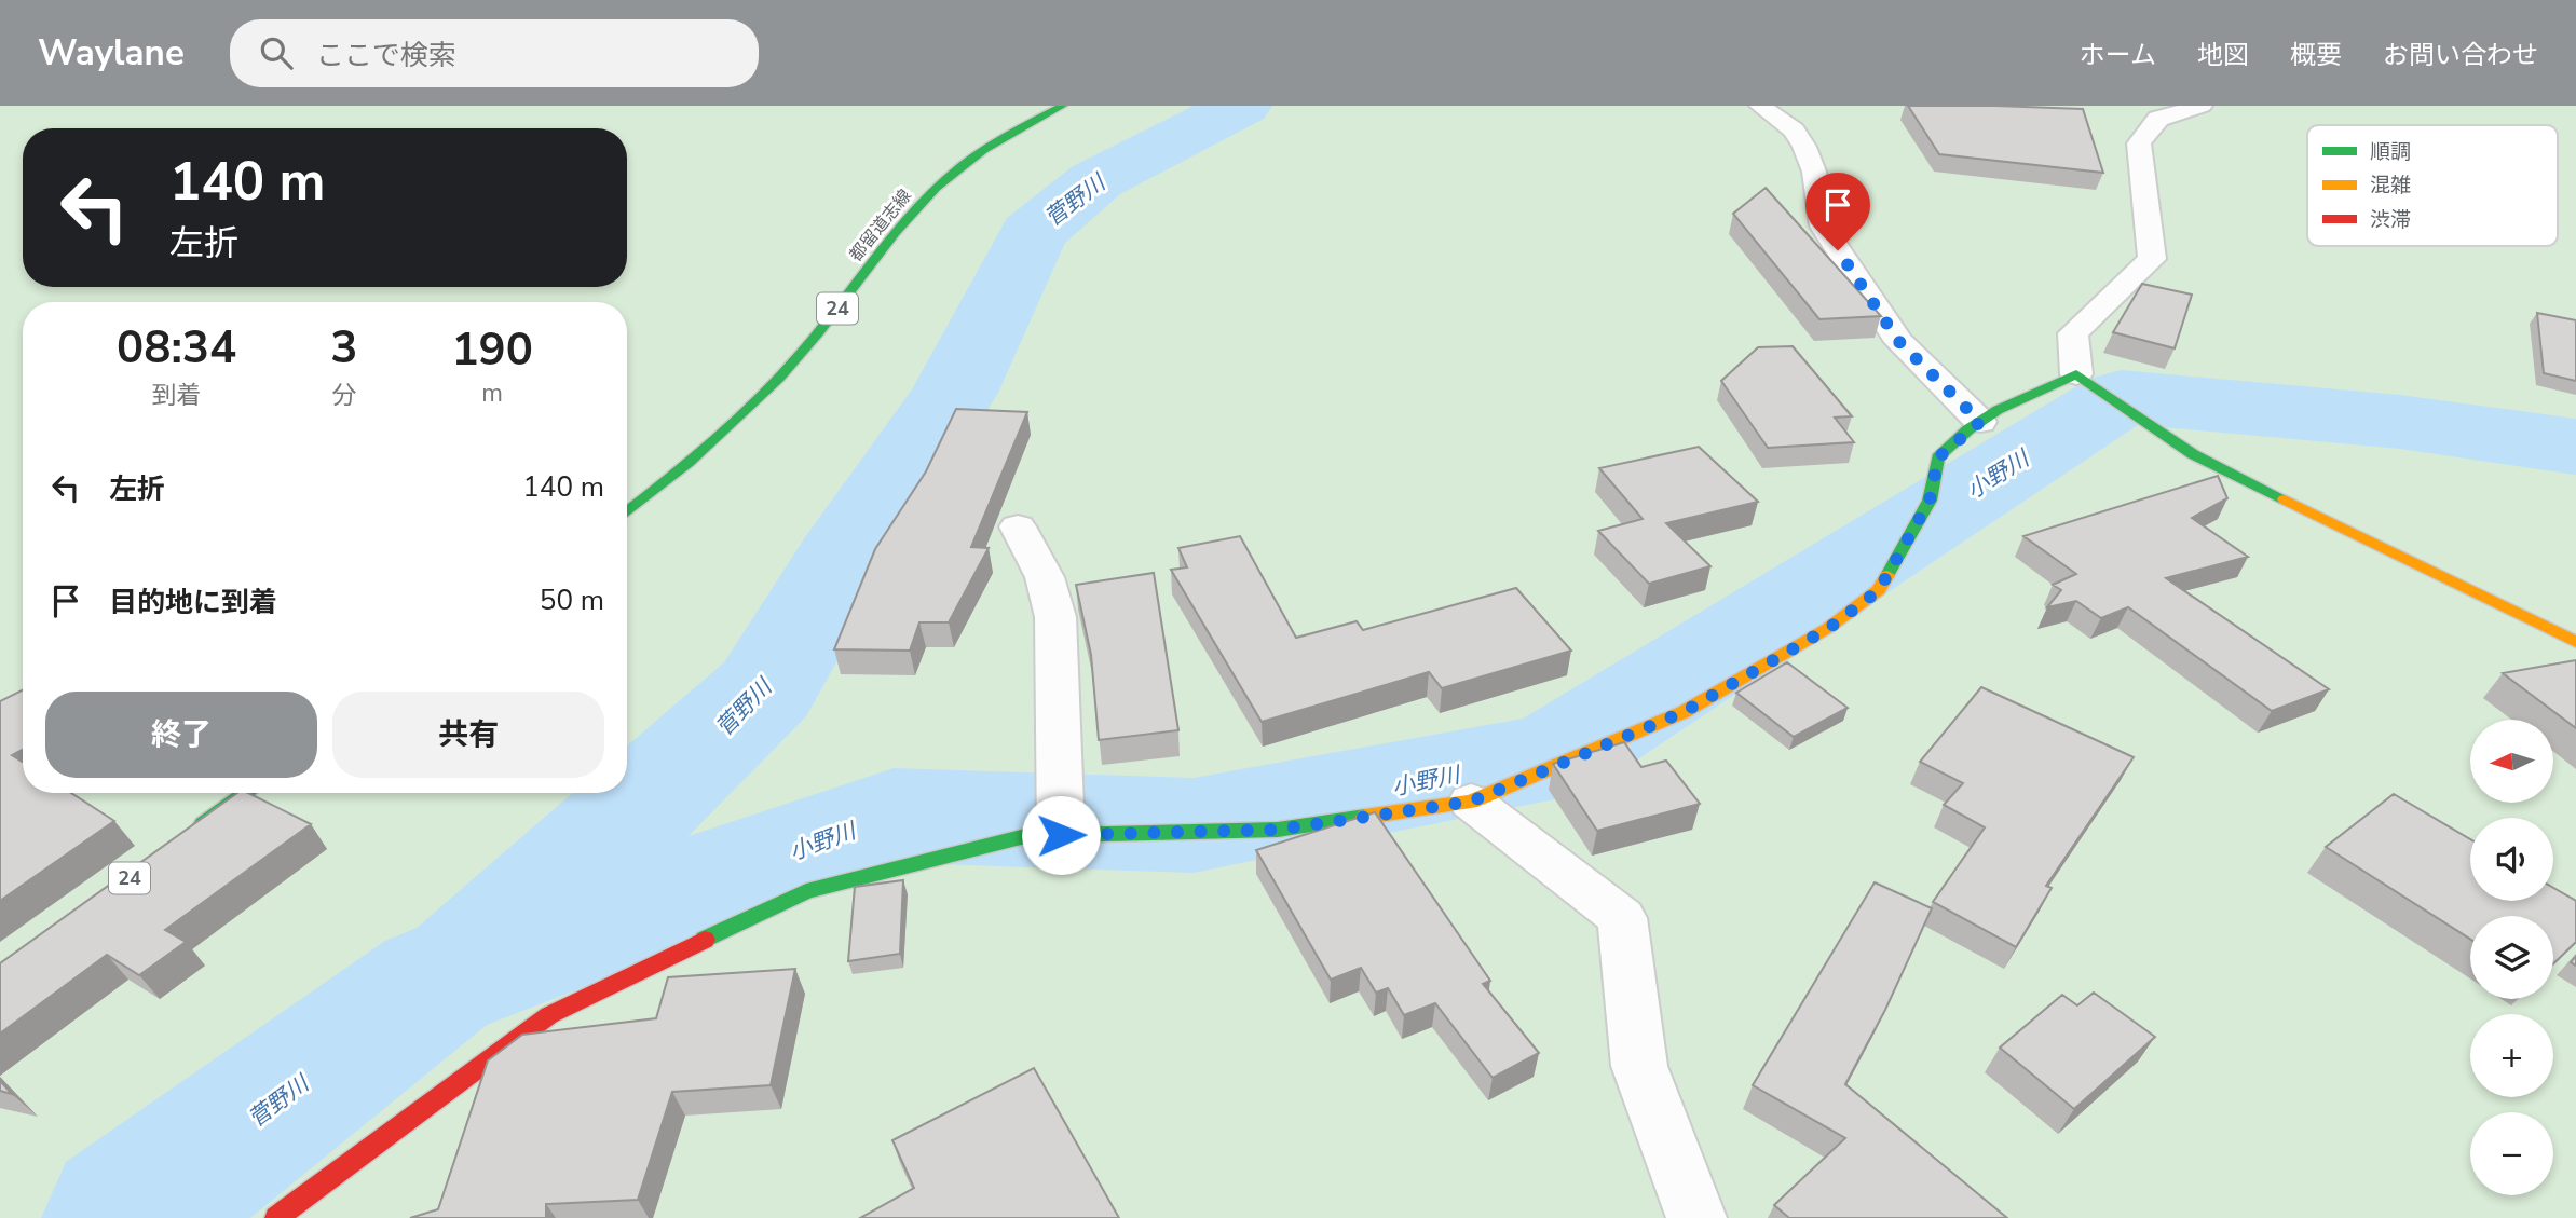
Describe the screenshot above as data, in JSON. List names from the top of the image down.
{
  "streets": {
    "street": ["都留道志線", "24"]
  },
  "water": ["菅野川", "小野川"],
  "legend": ["順調", "混雑", "渋滞"],
  "north": "left",
  "page": {
    "header": "Waylane",
    "search": "ここで検索",
    "nav": [
      "ホーム",
      "地図",
      "概要",
      "お問い合わせ"
    ],
    "turn": ["140 m", "左折"],
    "eta": [
      "08:34",
      "到着",
      "3",
      "分",
      "190",
      "m"
    ],
    "list": [
      {
        "name": "左折",
        "value": "140 m"
      },
      {
        "name": "目的地に到着",
        "value": "50 m"
      }
    ],
    "buttons": ["終了", "共有"],
    "map_buttons": ["+", "−"]
  }
}
